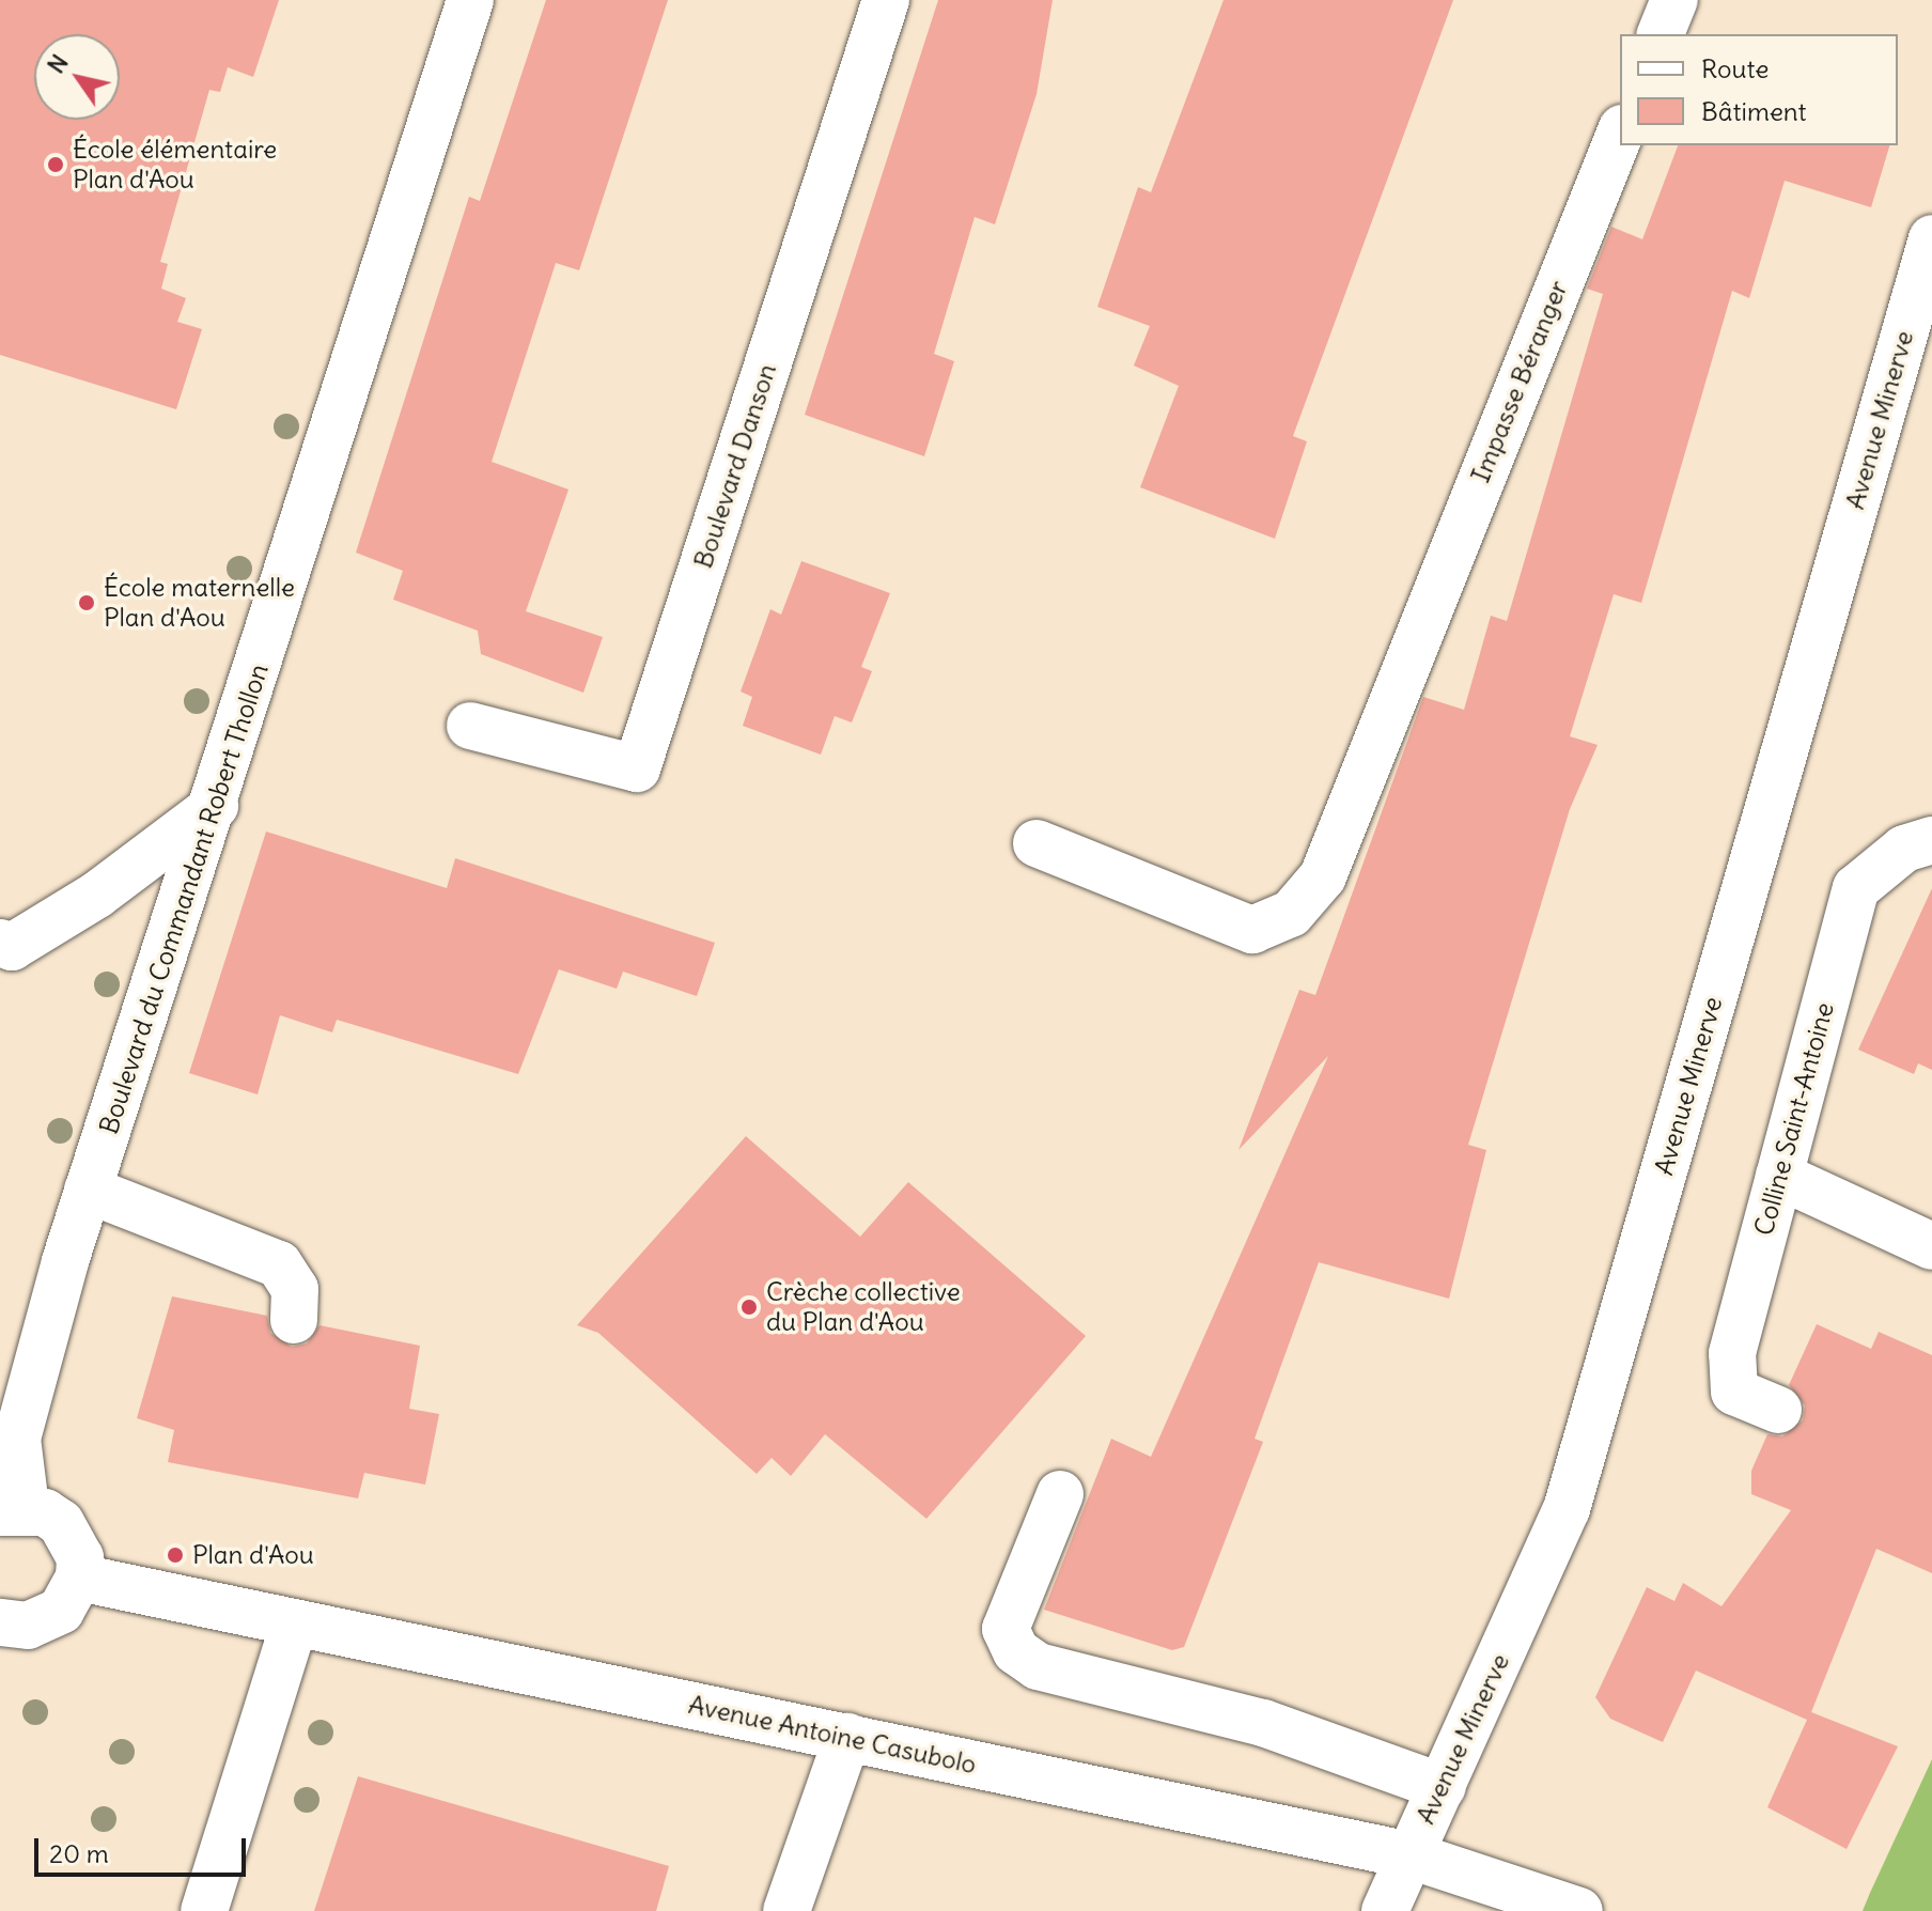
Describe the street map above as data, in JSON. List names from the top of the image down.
{
  "streets": {
    "street": [
      "Impasse Béranger",
      "Avenue Minerve",
      "Boulevard Danson",
      "Boulevard du Commandant Robert Thollon",
      "Colline Saint-Antoine",
      "Avenue Antoine Casubolo"
    ]
  },
  "crossings": [
    ["Avenue Minerve", "Avenue Antoine Casubolo"]
  ],
  "places": [
    "École élémentaire Plan d'Aou",
    "École maternelle Plan d'Aou",
    "Crèche collective du Plan d'Aou",
    "Plan d'Aou"
  ],
  "legend": ["Route", "Bâtiment"],
  "scale_bar": "20 m",
  "north": "top left"
}
